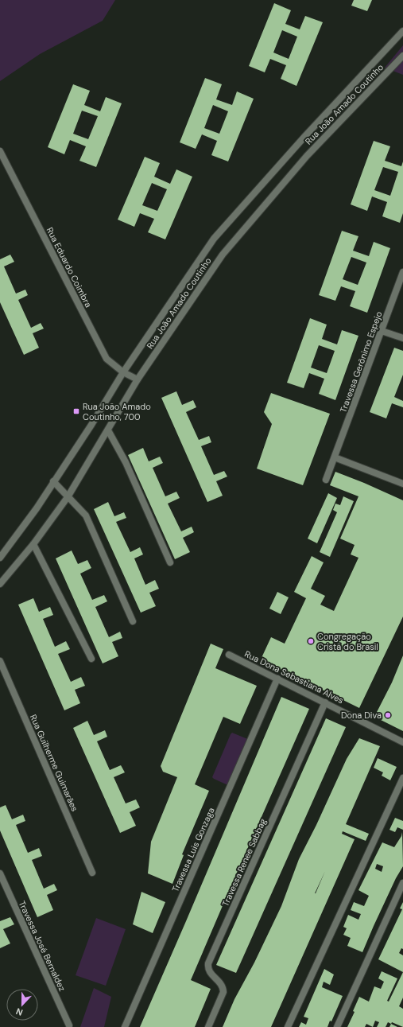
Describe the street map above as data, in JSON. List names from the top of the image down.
{
  "streets": {
    "street": [
      "Rua João Amado Coutinho",
      "Rua Eduardo Coimbra",
      "Travessa Gerônimo Espejo",
      "Rua Dona Sebastiana Alves",
      "Rua Guilherme Guimarães",
      "Travessa Luis Gonzaga",
      "Travessa Renee Sabbag",
      "Travessa José Bernaldez"
    ]
  },
  "crossings": [
    ["Rua João Amado Coutinho", "Rua Eduardo Coimbra"],
    ["Rua Dona Sebastiana Alves", "Travessa Luis Gonzaga"],
    ["Rua Dona Sebastiana Alves", "Travessa Renee Sabbag"]
  ],
  "places": {
    "transit": ["Rua João Amado Coutinho, 700"],
    "other": ["Congregação Cristã do Brasil", "Dona Diva"]
  },
  "north": "bottom"
}
